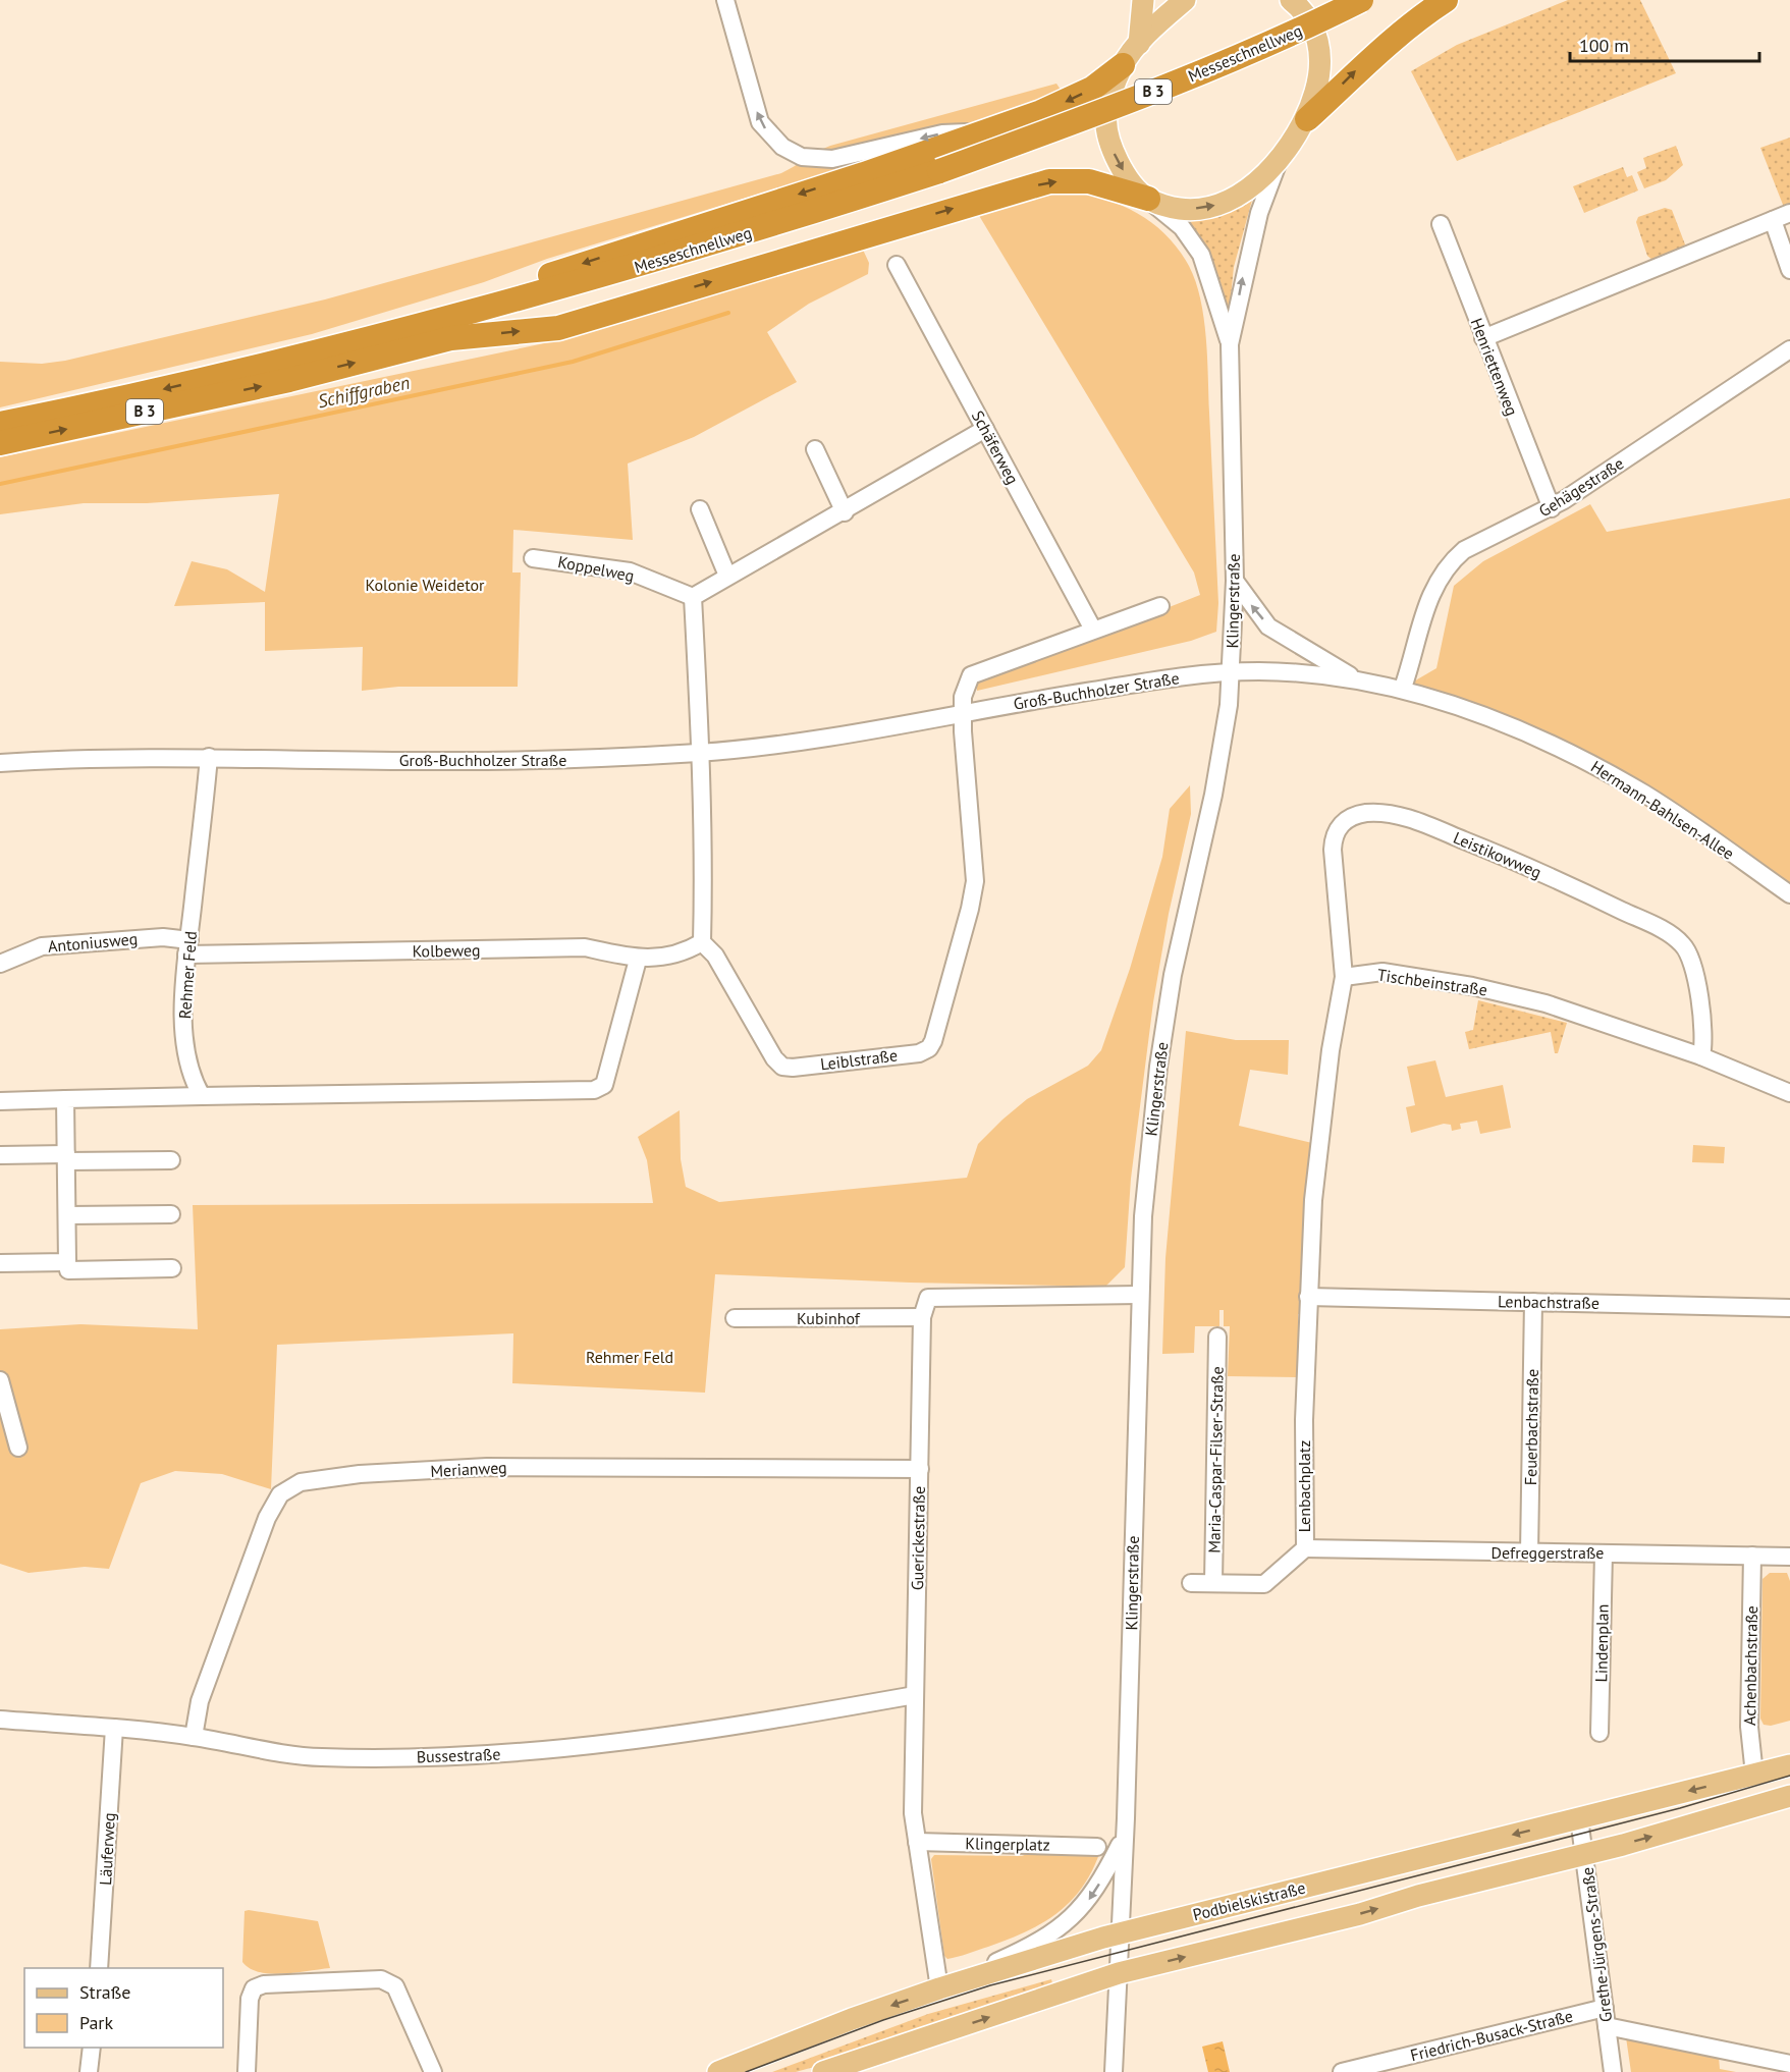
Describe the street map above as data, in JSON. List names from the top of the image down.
{
  "streets": {
    "highway": ["Messeschnellweg", "B 3"],
    "main road": ["Podbielskistraße"],
    "street": [
      "Henriettenweg",
      "Schäferweg",
      "Gehägestraße",
      "Koppelweg",
      "Klingerstraße",
      "Groß-Buchholzer Straße",
      "Hermann-Bahlsen-Allee",
      "Leistikowweg",
      "Antoniusweg",
      "Kolbeweg",
      "Rehmer Feld",
      "Tischbeinstraße",
      "Leiblstraße",
      "Lenbachstraße",
      "Kubinhof",
      "Feuerbachstraße",
      "Maria-Caspar-Filser-Straße",
      "Merianweg",
      "Lenbachplatz",
      "Guerickestraße",
      "Defreggerstraße",
      "Lindenplan",
      "Achenbachstraße",
      "Bussestraße",
      "Klingerplatz",
      "Läuferweg",
      "Grethe-Jürgens-Straße",
      "Friedrich-Busack-Straße"
    ]
  },
  "crossings": [
    ["Henriettenweg", "Gehägestraße"],
    ["Gehägestraße", "Hermann-Bahlsen-Allee"],
    ["Klingerstraße", "Groß-Buchholzer Straße"],
    ["Klingerstraße", "Hermann-Bahlsen-Allee"],
    ["Klingerstraße", "Guerickestraße"],
    ["Klingerstraße", "Podbielskistraße"],
    ["Groß-Buchholzer Straße", "Hermann-Bahlsen-Allee"],
    ["Groß-Buchholzer Straße", "Rehmer Feld"],
    ["Groß-Buchholzer Straße", "Leiblstraße"],
    ["Leistikowweg", "Tischbeinstraße"],
    ["Antoniusweg", "Kolbeweg"],
    ["Antoniusweg", "Rehmer Feld"],
    ["Kolbeweg", "Rehmer Feld"],
    ["Kolbeweg", "Leiblstraße"],
    ["Lenbachstraße", "Feuerbachstraße"],
    ["Lenbachstraße", "Lenbachplatz"],
    ["Kubinhof", "Guerickestraße"],
    ["Feuerbachstraße", "Defreggerstraße"],
    ["Maria-Caspar-Filser-Straße", "Lenbachplatz"],
    ["Merianweg", "Guerickestraße"],
    ["Merianweg", "Bussestraße"],
    ["Lenbachplatz", "Defreggerstraße"],
    ["Guerickestraße", "Bussestraße"],
    ["Guerickestraße", "Klingerplatz"],
    ["Guerickestraße", "Podbielskistraße"],
    ["Defreggerstraße", "Lindenplan"],
    ["Defreggerstraße", "Achenbachstraße"],
    ["Achenbachstraße", "Podbielskistraße"],
    ["Bussestraße", "Läuferweg"],
    ["Podbielskistraße", "Grethe-Jürgens-Straße"],
    ["Grethe-Jürgens-Straße", "Friedrich-Busack-Straße"]
  ],
  "water": ["Schiffgraben"],
  "parks": ["Kolonie Weidetor", "Rehmer Feld"],
  "legend": ["Straße", "Park"],
  "scale_bar": "100 m"
}
